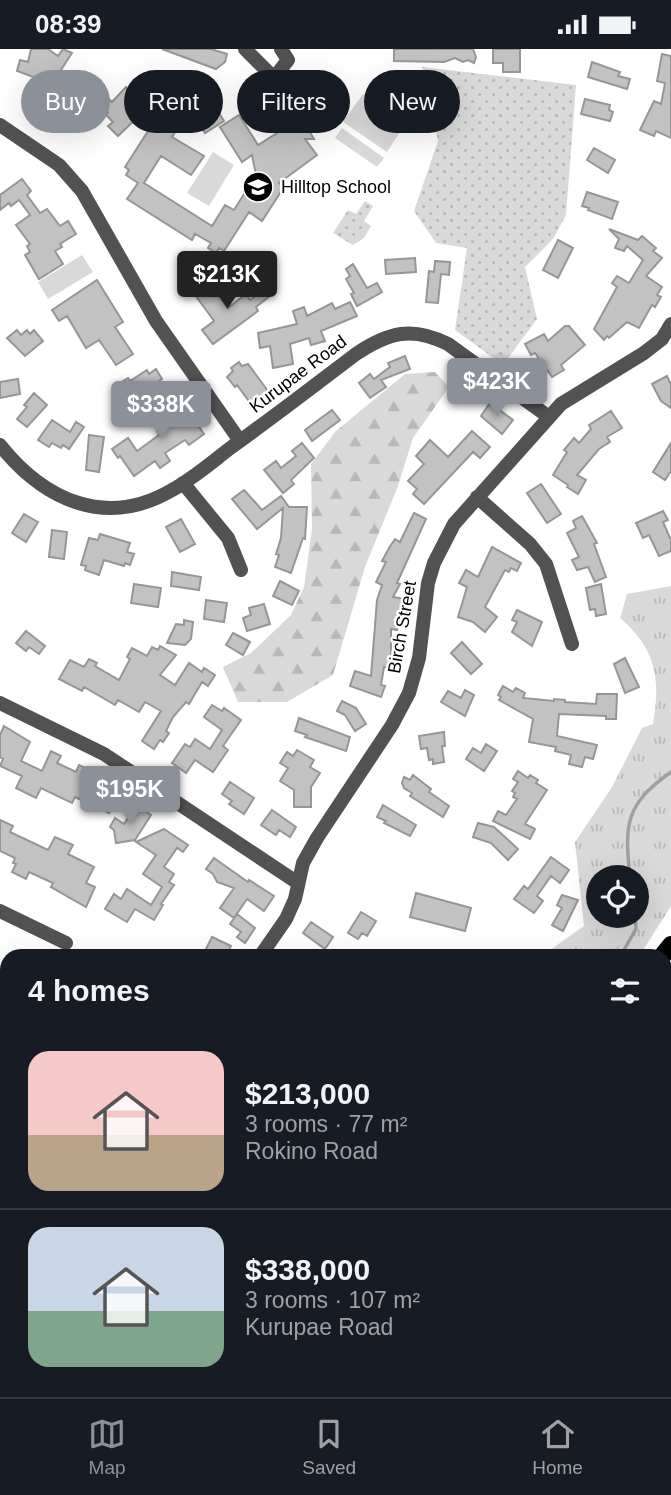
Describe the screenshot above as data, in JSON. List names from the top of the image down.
{
  "streets": {
    "street": ["Kurupae Road", "Birch Street"]
  },
  "crossings": [
    ["Kurupae Road", "Birch Street"]
  ],
  "places": {
    "school or university": ["Hilltop School"]
  },
  "page": {
    "status": "08:39",
    "chip": [
      "Buy",
      "Rent",
      "Filters",
      "New"
    ],
    "price": [
      "$213K",
      "$423K",
      "$338K",
      "$195K"
    ],
    "heading": "4 homes",
    "list": [
      {
        "name": "$213,000",
        "note": "3 rooms · 77 m² · Rokino Road"
      },
      {
        "name": "$338,000",
        "note": "3 rooms · 107 m² · Kurupae Road"
      }
    ],
    "tabs": ["Map", "Saved", "Home"]
  }
}
